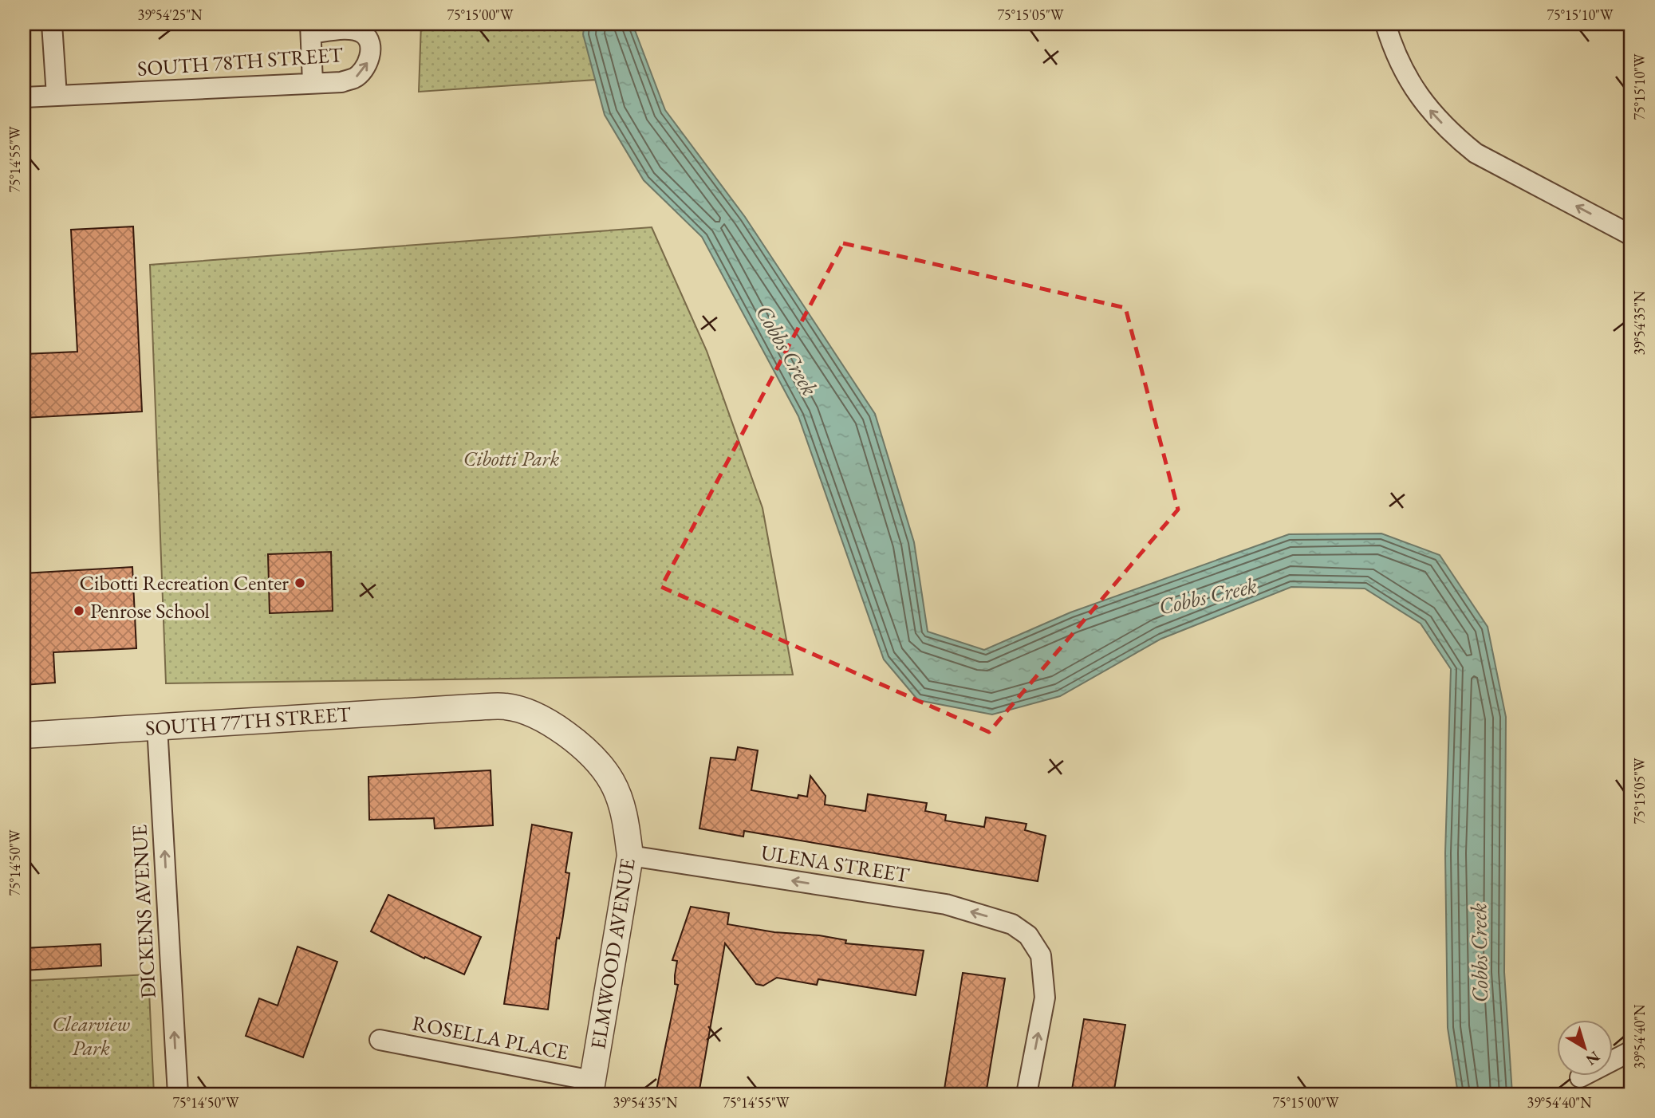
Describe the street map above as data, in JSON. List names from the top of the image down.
{
  "streets": {
    "street": [
      "SOUTH 78TH STREET",
      "SOUTH 77TH STREET",
      "ULENA STREET",
      "DICKENS AVENUE",
      "ELMWOOD AVENUE",
      "ROSELLA PLACE"
    ]
  },
  "crossings": [
    ["SOUTH 77TH STREET", "DICKENS AVENUE"],
    ["SOUTH 77TH STREET", "ELMWOOD AVENUE"],
    ["ULENA STREET", "ELMWOOD AVENUE"],
    ["ELMWOOD AVENUE", "ROSELLA PLACE"]
  ],
  "one_way": ["ULENA STREET", "DICKENS AVENUE"],
  "water": ["Cobbs Creek"],
  "parks": ["Cibotti Park", "Clearview Park"],
  "places": ["Cibotti Recreation Center", "Penrose School"],
  "north": "bottom right",
  "coordinates": [
    "39°54'25\"N",
    "75°15'00\"W",
    "75°15'05\"W",
    "75°15'10\"W",
    "75°14'55\"W",
    "39°54'35\"N",
    "75°14'50\"W",
    "39°54'40\"N"
  ]
}
